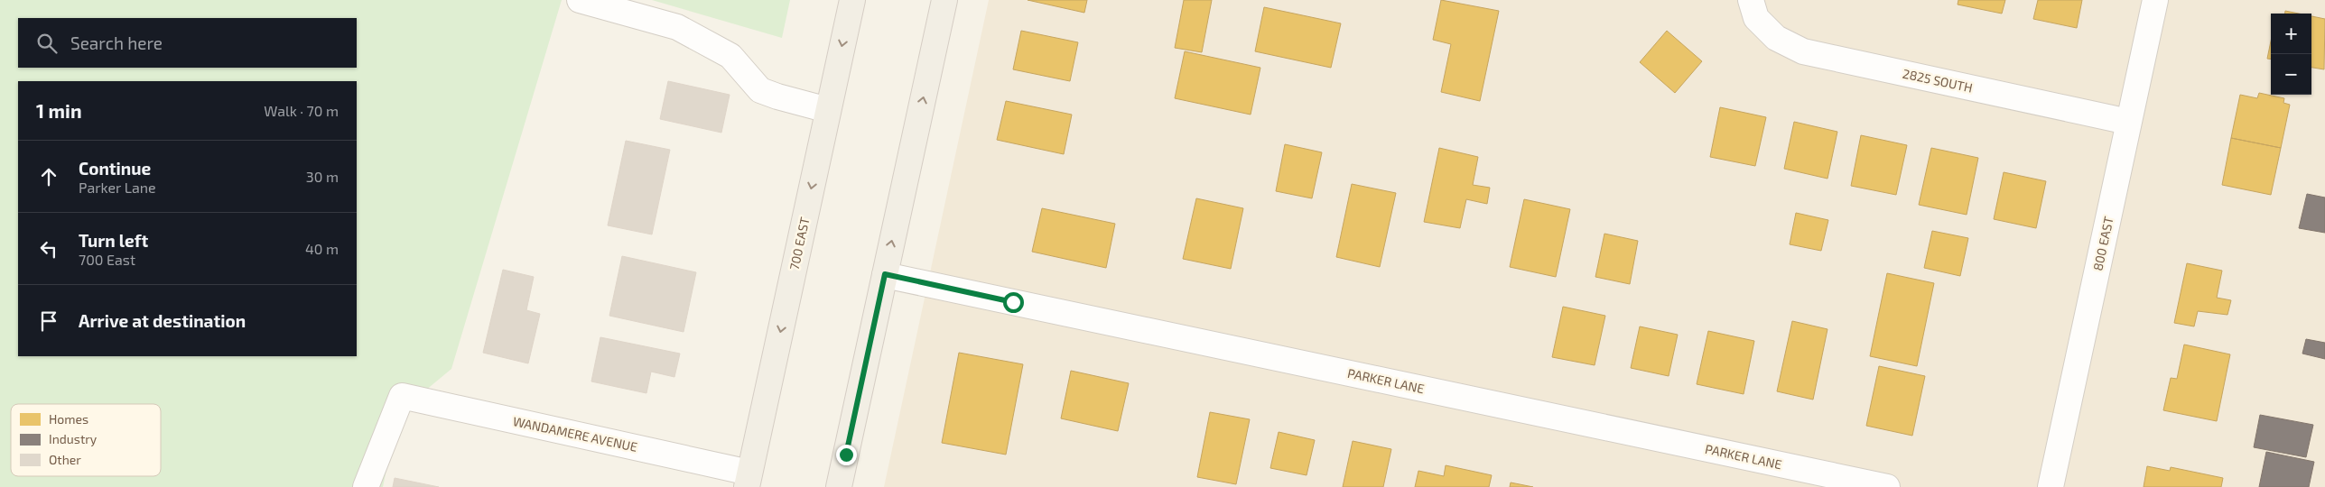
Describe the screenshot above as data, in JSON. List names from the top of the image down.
{
  "streets": {
    "main road": ["700 EAST"],
    "street": [
      "2825 SOUTH",
      "800 EAST",
      "PARKER LANE",
      "WANDAMERE AVENUE"
    ]
  },
  "crossings": [
    ["2825 SOUTH", "800 EAST"],
    ["700 EAST", "WANDAMERE AVENUE"]
  ],
  "legend": ["Homes", "Industry", "Other"],
  "page": {
    "map_buttons": ["+", "−"],
    "search": "Search here",
    "heading": ["1 min", "Walk · 70 m"],
    "list": [
      ["Continue", "Parker Lane", "30 m"],
      ["Turn left", "700 East", "40 m"],
      "Arrive at destination"
    ]
  }
}
